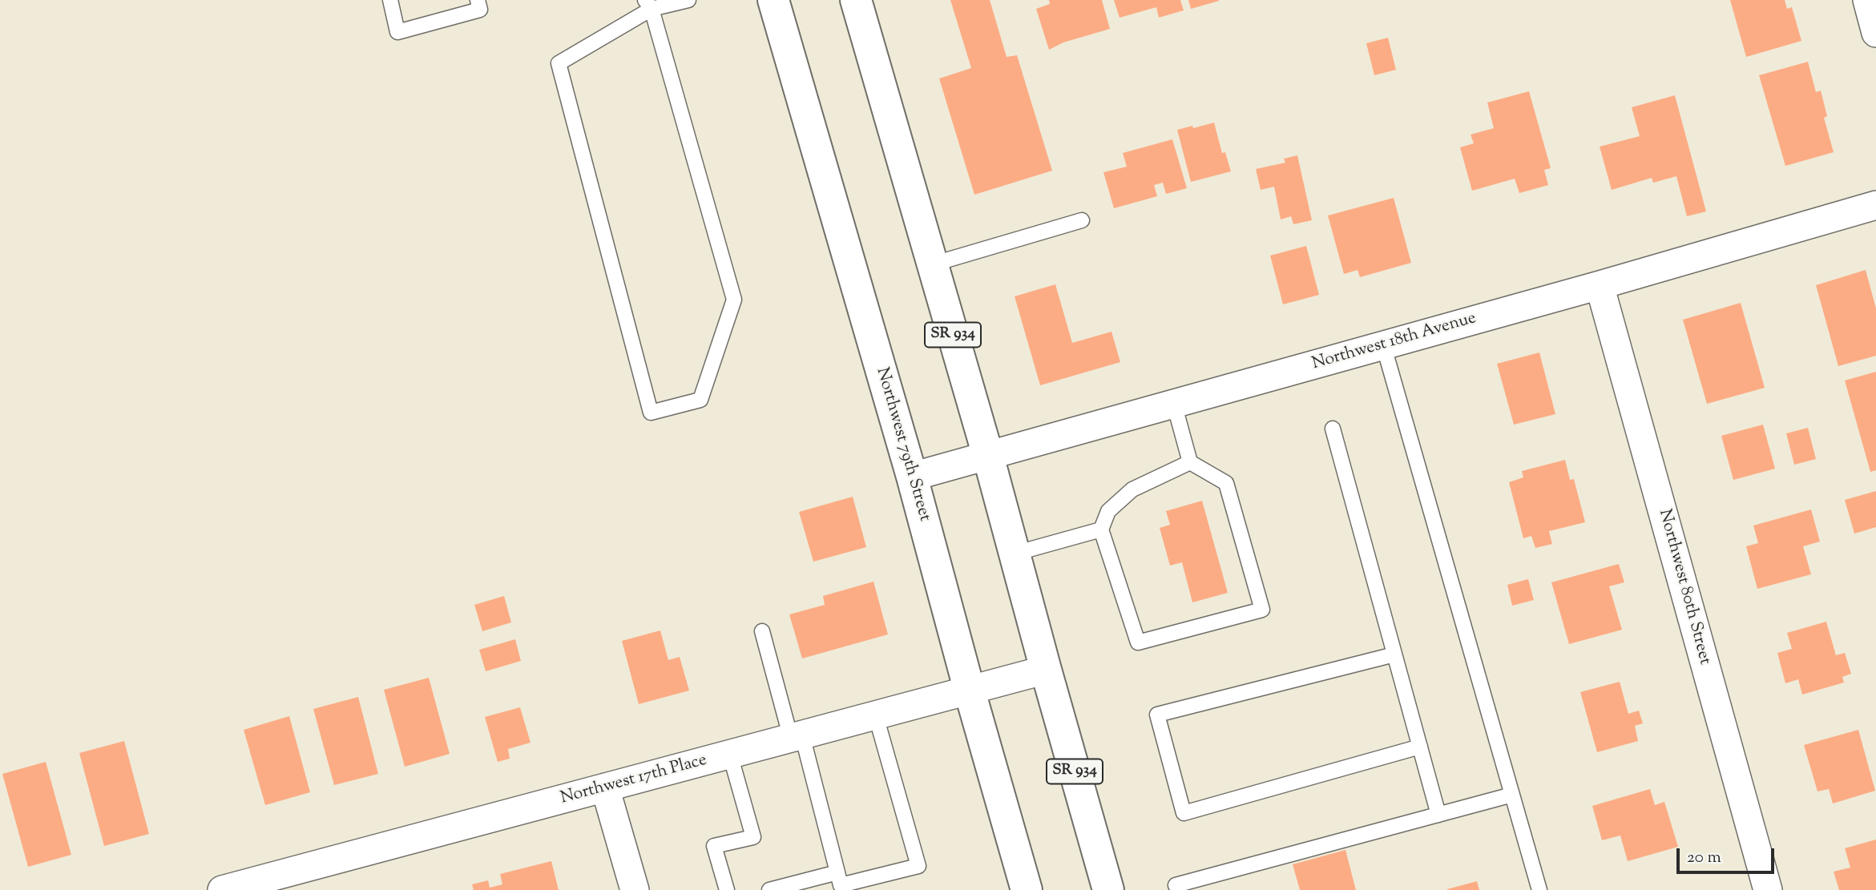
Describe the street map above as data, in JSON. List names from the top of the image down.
{
  "streets": {
    "main road": ["SR 934", "Northwest 79th Street"],
    "street": ["Northwest 18th Avenue", "Northwest 80th Street", "Northwest 17th Place"]
  },
  "crossings": [
    ["SR 934", "Northwest 18th Avenue"],
    ["SR 934", "Northwest 17th Place"],
    ["Northwest 18th Avenue", "Northwest 79th Street"],
    ["Northwest 18th Avenue", "Northwest 80th Street"],
    ["Northwest 79th Street", "Northwest 17th Place"]
  ],
  "scale_bar": "20 m"
}
